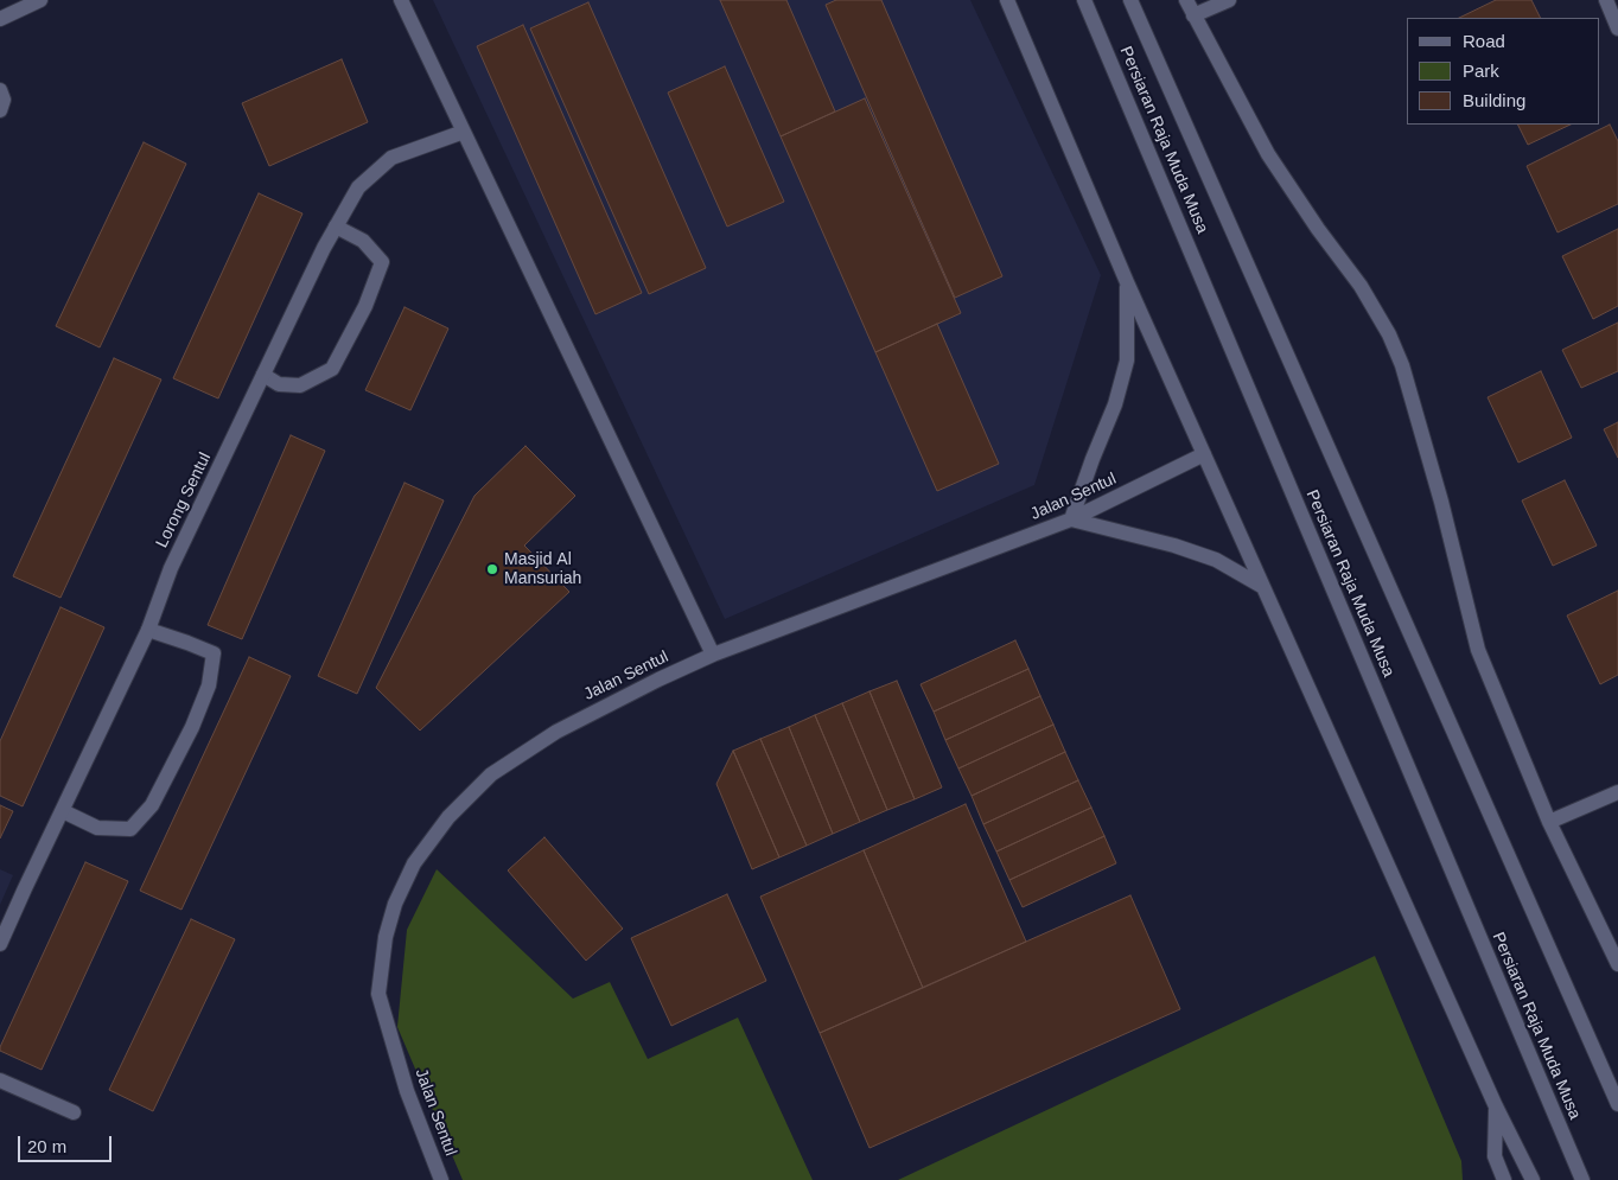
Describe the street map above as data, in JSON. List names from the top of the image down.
{
  "streets": {
    "street": ["Persiaran Raja Muda Musa", "Jalan Sentul", "Lorong Sentul"]
  },
  "places": ["Masjid Al Mansuriah"],
  "legend": ["Road", "Park", "Building"],
  "scale_bar": "20 m"
}
